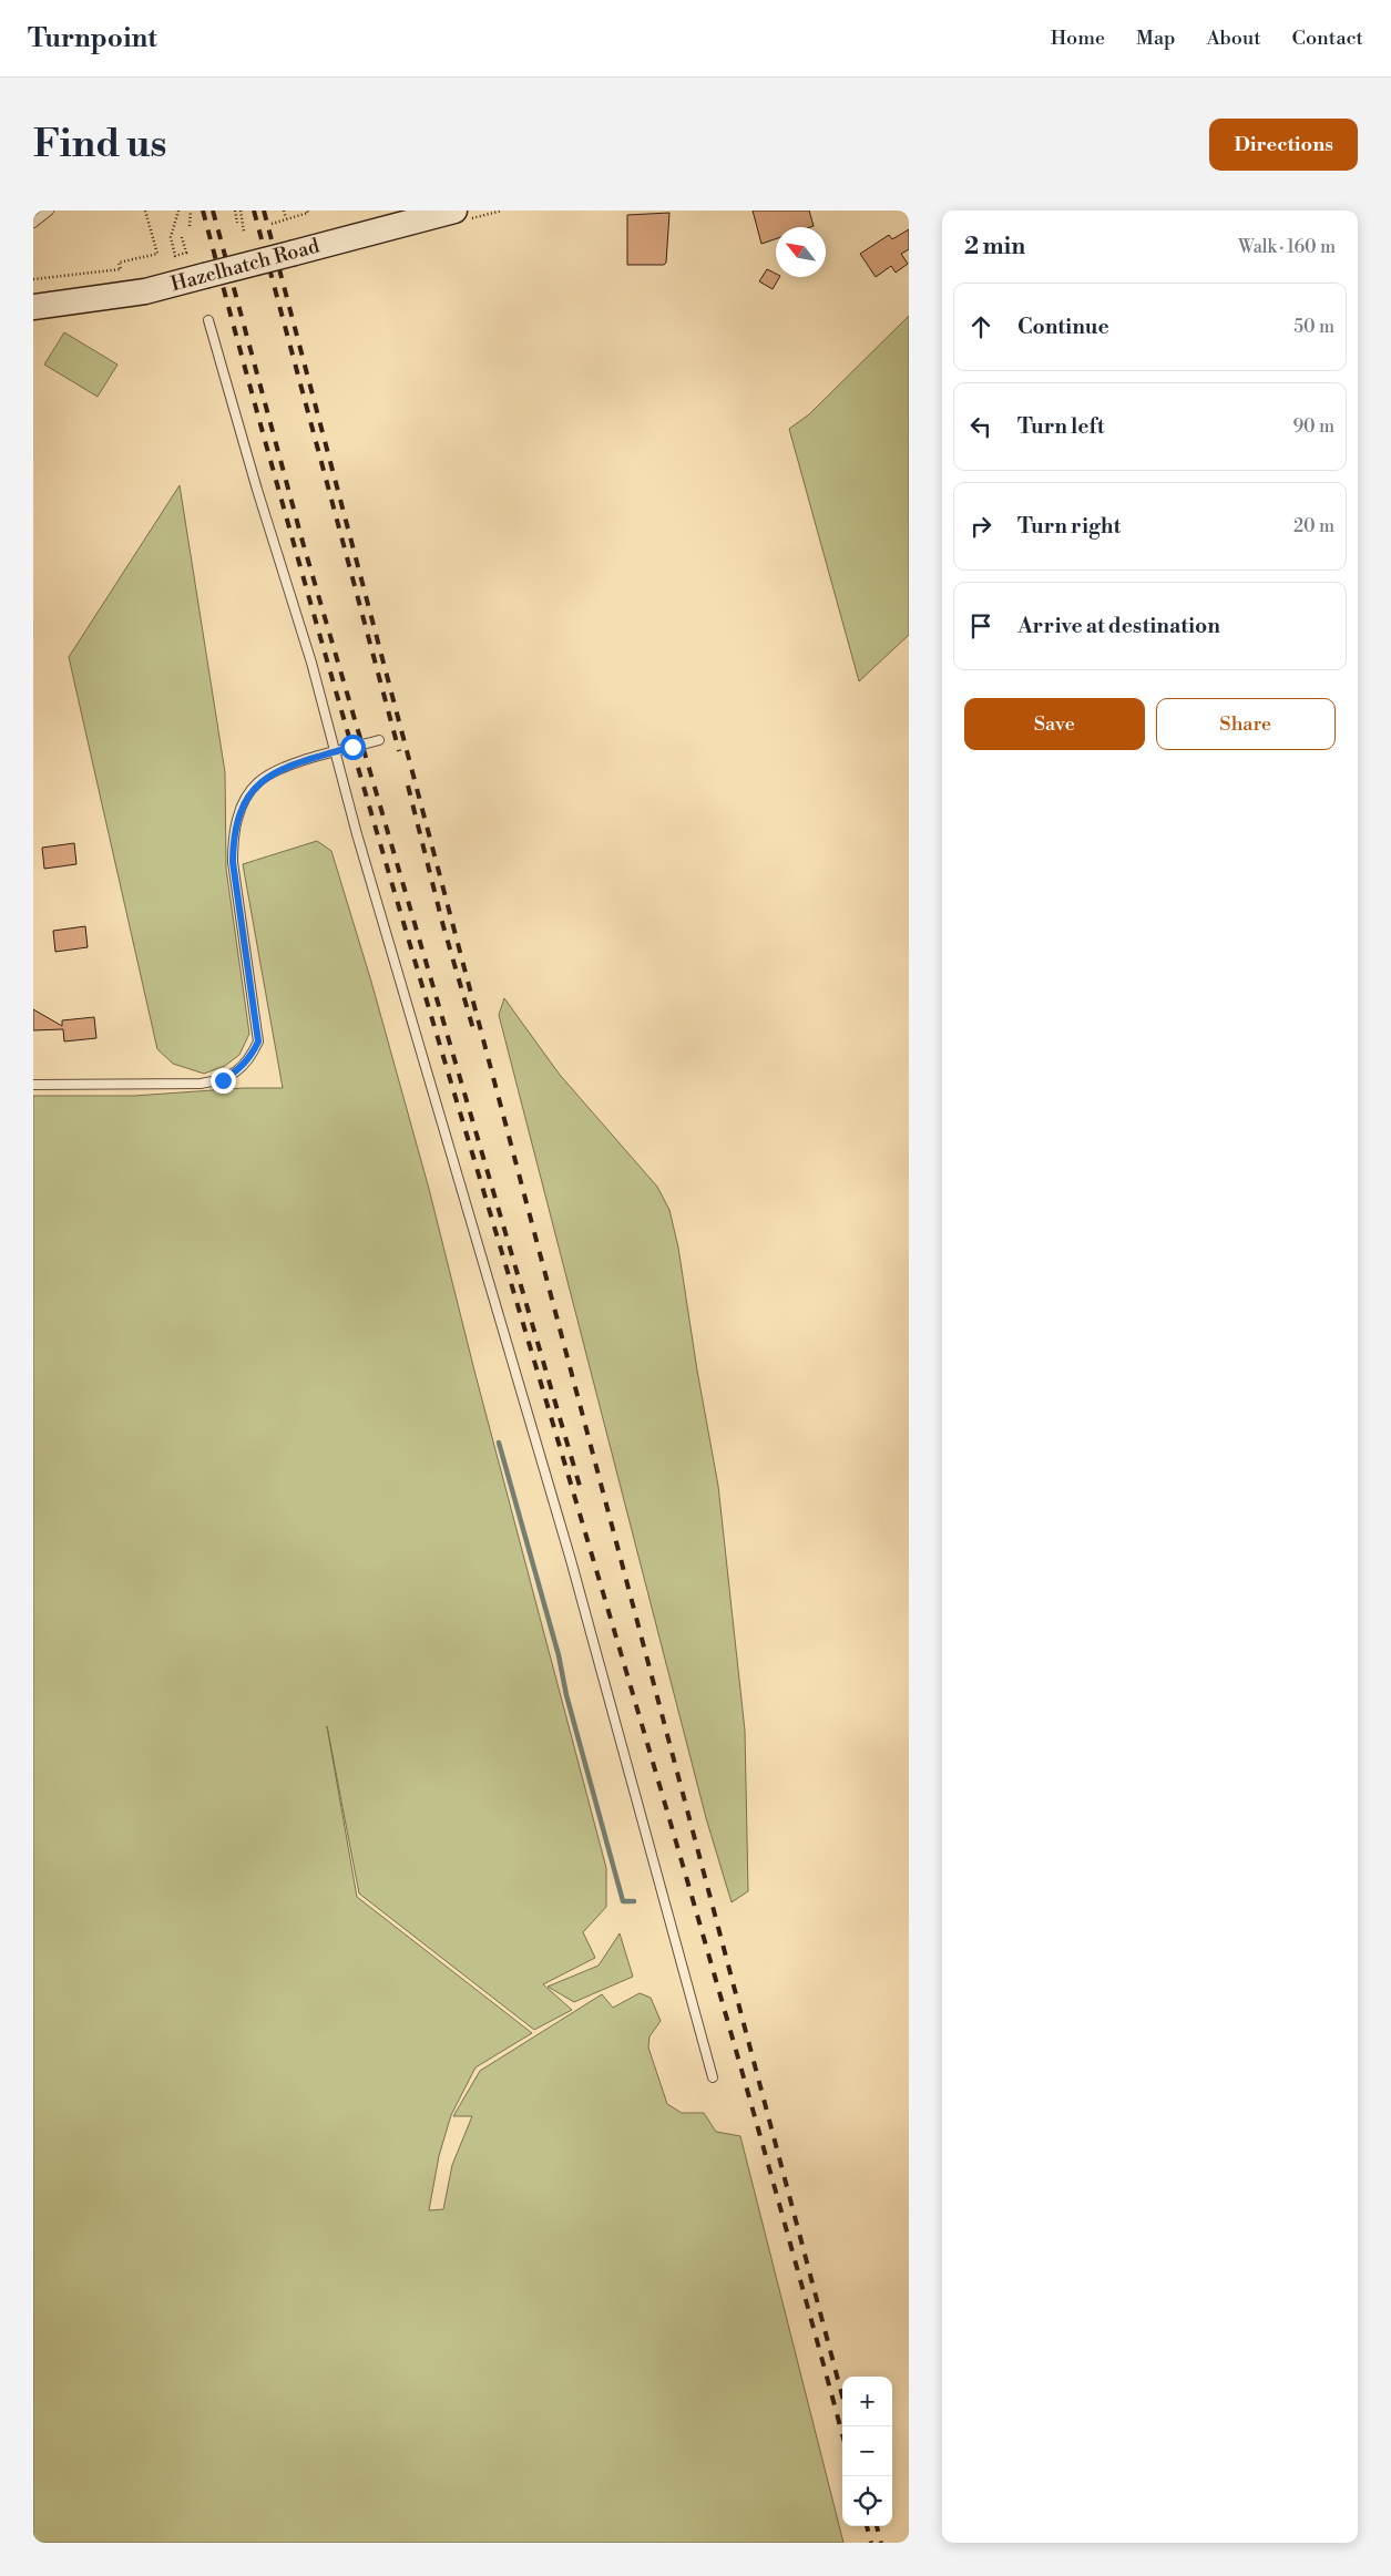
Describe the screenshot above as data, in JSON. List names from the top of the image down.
{
  "streets": {
    "main road": ["Hazelhatch Road"]
  },
  "north": "top left",
  "page": {
    "header": "Turnpoint",
    "nav": [
      "Home",
      "Map",
      "About",
      "Contact"
    ],
    "buttons": [
      "Directions",
      ["Save", "Share"]
    ],
    "title": "Find us",
    "heading": ["2 min", "Walk · 160 m"],
    "list": [
      ["Continue", "50 m"],
      ["Turn left", "90 m"],
      ["Turn right", "20 m"],
      "Arrive at destination"
    ],
    "map_buttons": ["+", "−"]
  }
}
